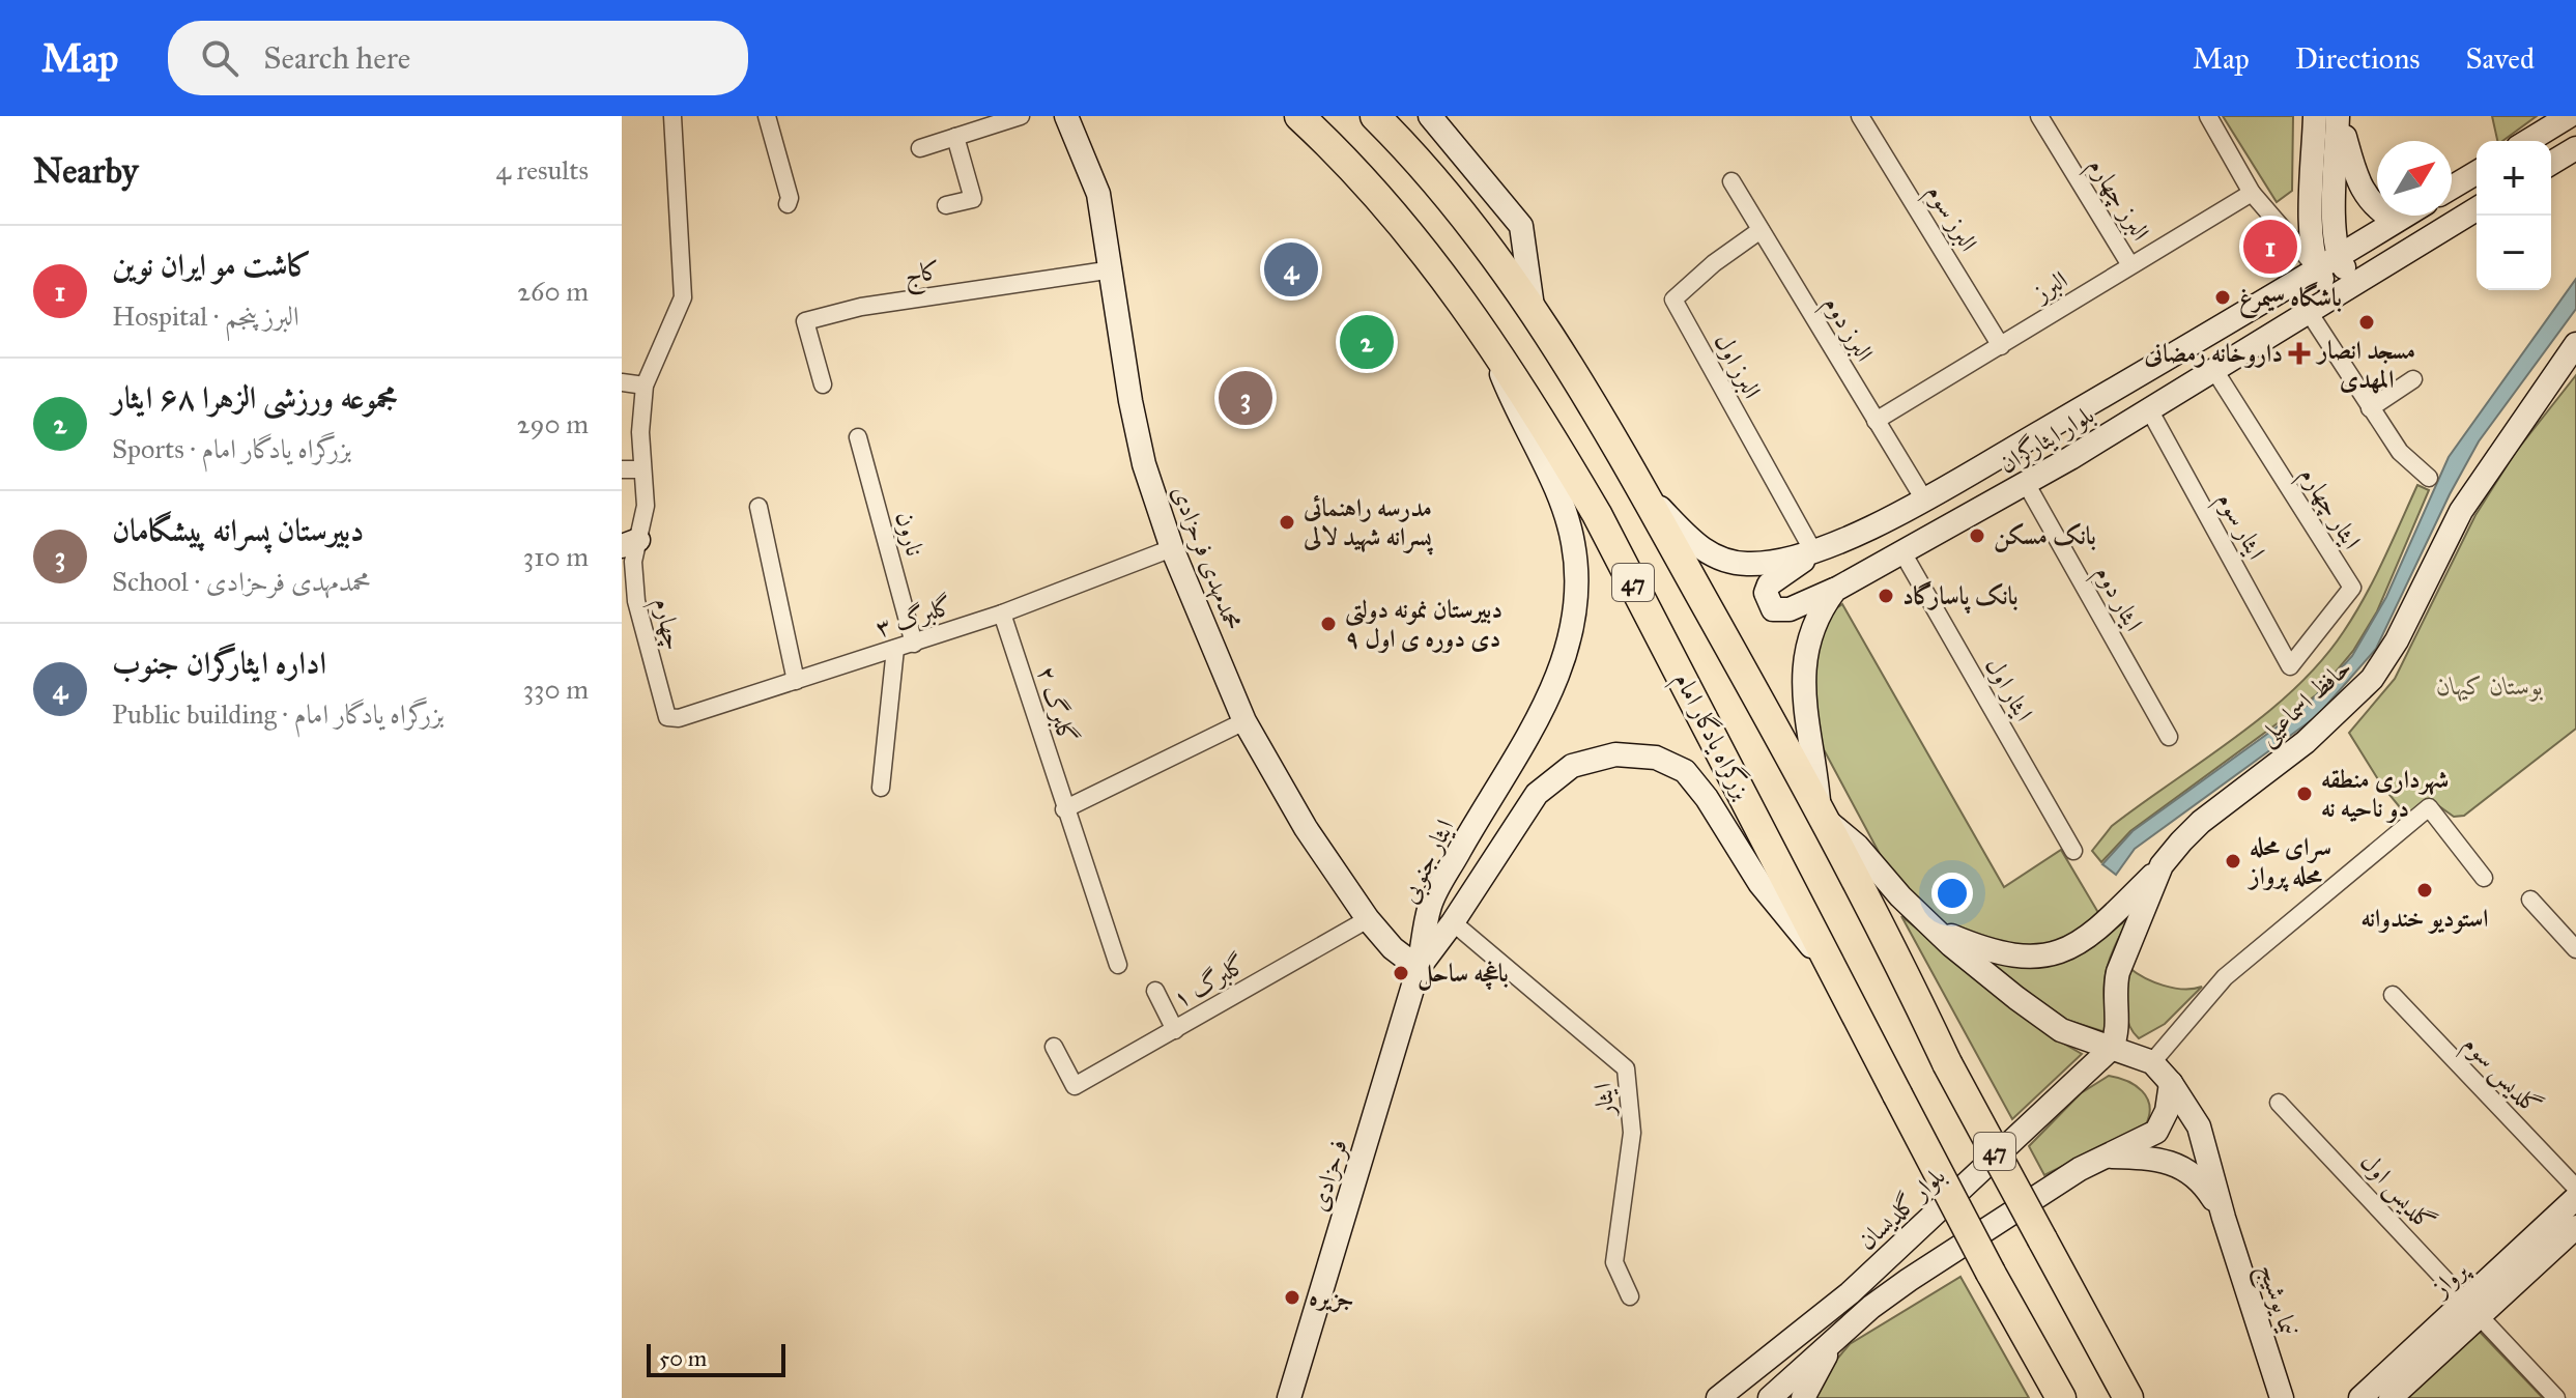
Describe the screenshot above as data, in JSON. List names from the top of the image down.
{
  "streets": {
    "highway": ["47", "بزرگراه یادگار امام"],
    "street": [
      "البرز چهارم",
      "البرز سوم",
      "کاج",
      "البرز",
      "البرز دوم",
      "البرز اول",
      "بلوار ایثارگران",
      "ایثار چهارم",
      "ایثار سوم",
      "نارون",
      "محمدمهدی فرحزادی",
      "ایثار دوم",
      "گلبرگ ۳",
      "چهارم",
      "ایثار اول",
      "حافظ اسماعیلی",
      "گلبرگ ۲",
      "ایثار جنوبی",
      "گلبرگ ۱",
      "گلدیس سوم",
      "ایثار",
      "فرحزادی",
      "گلدیس اول",
      "بلوار گلدیسان",
      "پرواز",
      "نیما یوشیج"
    ]
  },
  "crossings": [
    ["البرز چهارم", "البرز"],
    ["البرز سوم", "البرز"],
    ["کاج", "محمدمهدی فرحزادی"],
    ["البرز", "البرز دوم"],
    ["البرز دوم", "البرز اول"],
    ["البرز دوم", "بلوار ایثارگران"],
    ["البرز اول", "بلوار ایثارگران"],
    ["بلوار ایثارگران", "ایثار چهارم"],
    ["بلوار ایثارگران", "ایثار سوم"],
    ["بلوار ایثارگران", "47"],
    ["بلوار ایثارگران", "ایثار دوم"],
    ["بلوار ایثارگران", "ایثار اول"],
    ["ایثار چهارم", "ایثار سوم"],
    ["نارون", "گلبرگ ۳"],
    ["محمدمهدی فرحزادی", "گلبرگ ۳"],
    ["محمدمهدی فرحزادی", "ایثار جنوبی"],
    ["محمدمهدی فرحزادی", "گلبرگ ۱"],
    ["محمدمهدی فرحزادی", "فرحزادی"],
    ["گلبرگ ۳", "چهارم"],
    ["گلبرگ ۳", "گلبرگ ۲"],
    ["حافظ اسماعیلی", "بلوار گلدیسان"],
    ["بزرگراه یادگار امام", "ایثار جنوبی"],
    ["ایثار جنوبی", "ایثار"],
    ["ایثار جنوبی", "فرحزادی"],
    ["گلدیس اول", "پرواز"]
  ],
  "parks": ["بوستان کیهان"],
  "places": {
    "other": [
      "باشگاه سیمرغ",
      "مسجد انصار المهدی",
      "مدرسه راهنمائی پسرانه شهید لالی",
      "بانک مسکن",
      "بانک پاسارگاد",
      "دبیرستان نمونه دولتی ۹ دی دوره ی اول",
      "شهرداری منطقه دو ناحیه نه",
      "سرای محله محله پرواز",
      "استودیو خندوانه",
      "باغچه ساحل",
      "جزیره"
    ],
    "health": ["داروخانه رمضانی"]
  },
  "scale_bar": "50 m",
  "north": "top right",
  "page": {
    "header": "Map",
    "search": "Search here",
    "nav": ["Map", "Directions", "Saved"],
    "heading": ["Nearby", "4 results"],
    "map_buttons": ["+", "−"],
    "pins": [
      "1",
      "4",
      "2",
      "3"
    ],
    "list": [
      {
        "mark": "1",
        "name": "کاشت مو ایران نوین",
        "note": "Hospital · البرز پنجم",
        "value": "260 m"
      },
      {
        "mark": "2",
        "name": "مجموعه ورزشی الزهرا ۶۸ ایثار",
        "note": "Sports · بزرگراه یادگار امام",
        "value": "290 m"
      },
      {
        "mark": "3",
        "name": "دبیرستان پسرانه پیشگامان",
        "note": "School · محمدمهدی فرحزادی",
        "value": "310 m"
      },
      {
        "mark": "4",
        "name": "اداره ایثارگران جنوب",
        "note": "Public building · بزرگراه یادگار امام",
        "value": "330 m"
      }
    ],
    "scale": "50 m"
  }
}
